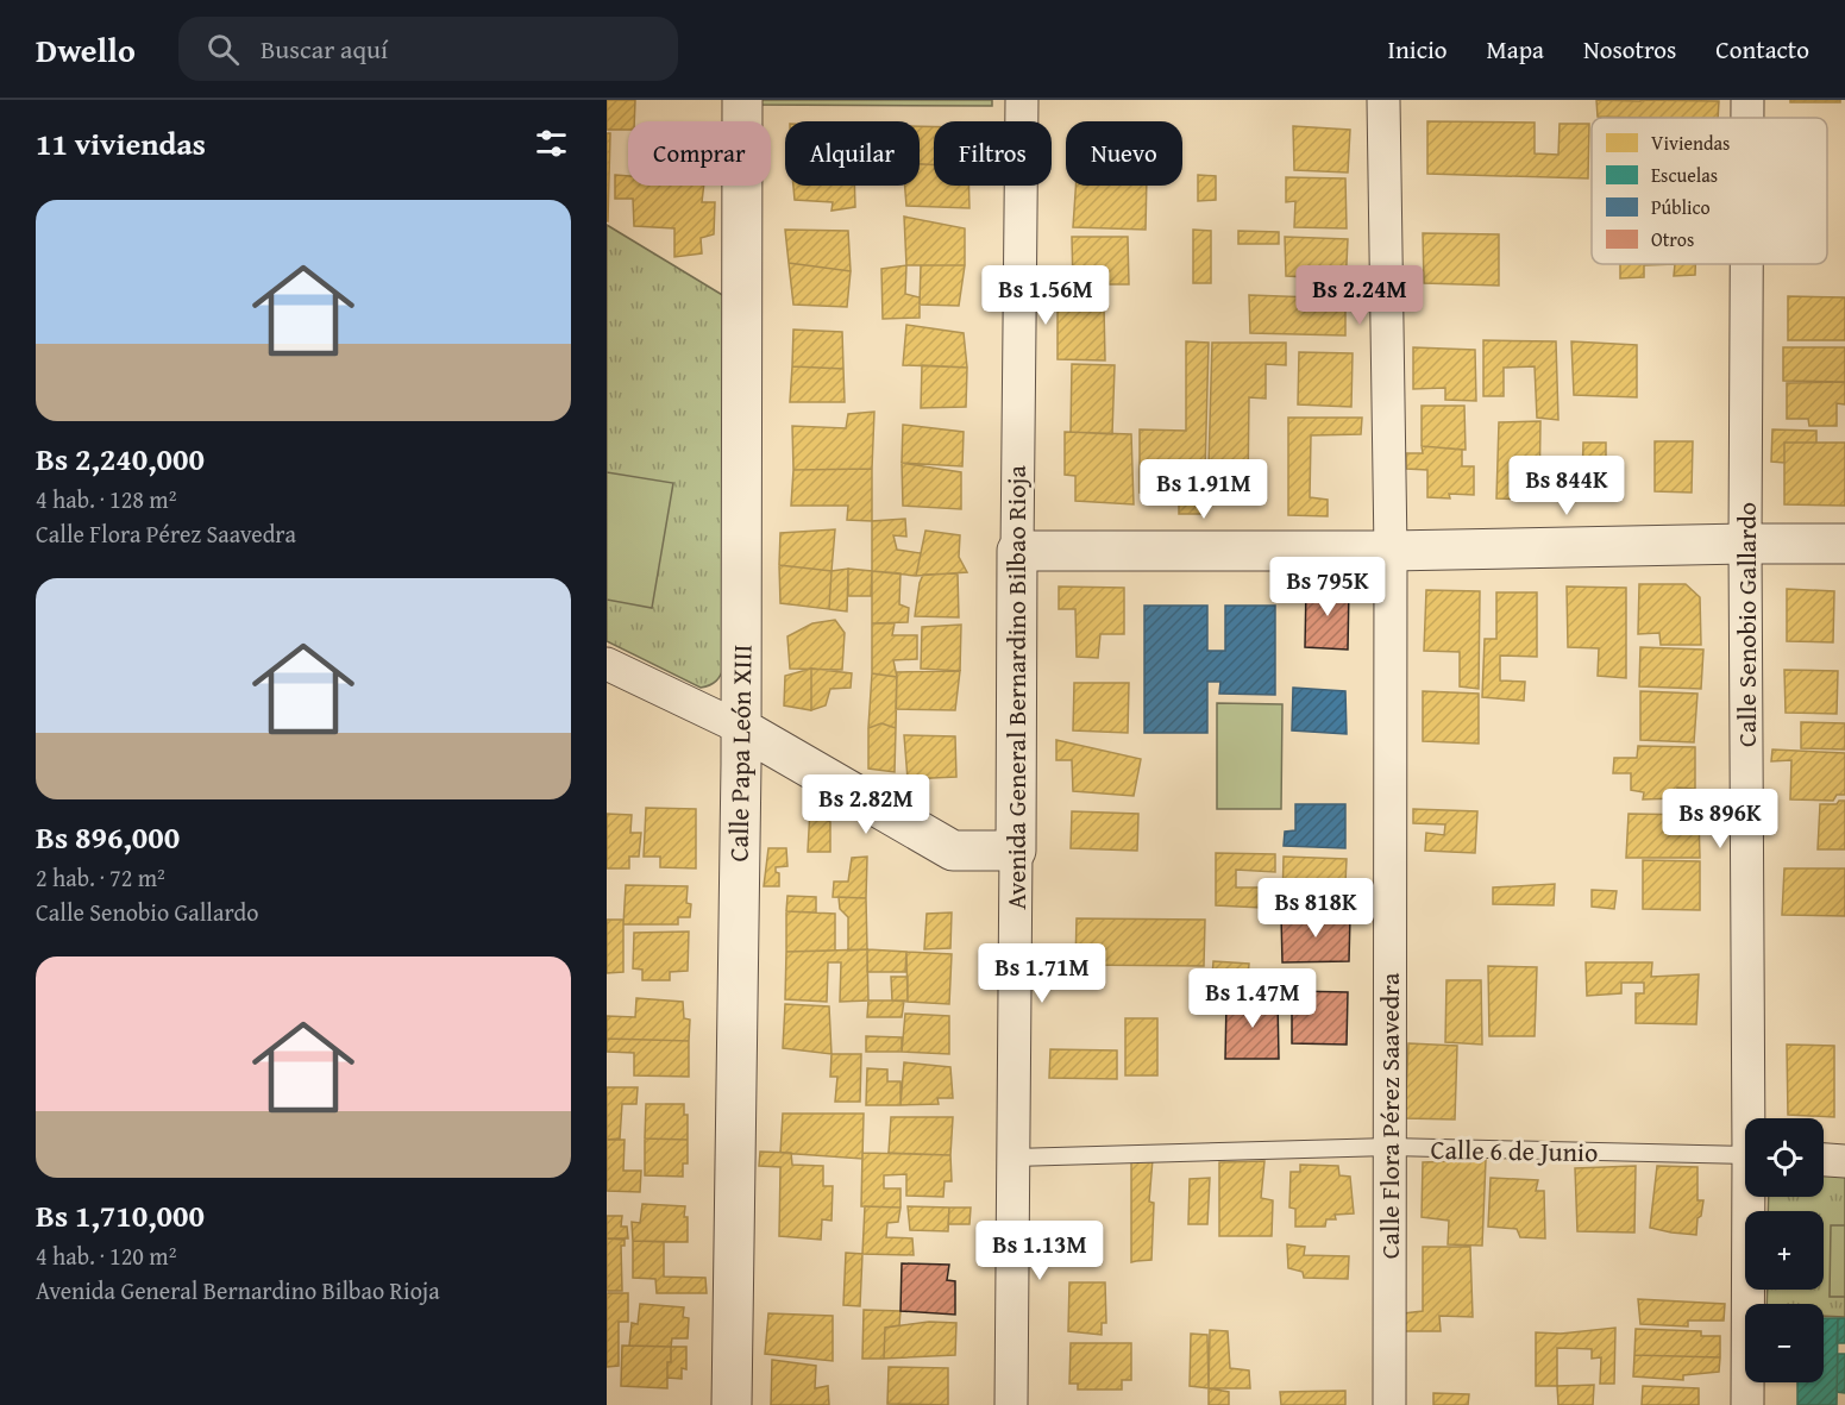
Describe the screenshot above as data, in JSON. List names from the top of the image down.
{
  "streets": {
    "street": [
      "Calle Senobio Gallardo",
      "Avenida General Bernardino Bilbao Rioja",
      "Calle Papa León XIII",
      "Calle Flora Pérez Saavedra"
    ],
    "lane": ["Calle 6 de Junio"]
  },
  "crossings": [
    ["Avenida General Bernardino Bilbao Rioja", "Calle 6 de Junio"],
    ["Calle Flora Pérez Saavedra", "Calle 6 de Junio"]
  ],
  "legend": [
    "Viviendas",
    "Escuelas",
    "Público",
    "Otros"
  ],
  "page": {
    "header": "Dwello",
    "search": "Buscar aquí",
    "nav": [
      "Inicio",
      "Mapa",
      "Nosotros",
      "Contacto"
    ],
    "heading": "11 viviendas",
    "chip": [
      "Comprar",
      "Alquilar",
      "Filtros",
      "Nuevo"
    ],
    "list": [
      {
        "name": "Bs 2,240,000",
        "note": "4 hab. · 128 m² · Calle Flora Pérez Saavedra"
      },
      {
        "name": "Bs 896,000",
        "note": "2 hab. · 72 m² · Calle Senobio Gallardo"
      },
      {
        "name": "Bs 1,710,000",
        "note": "4 hab. · 120 m² · Avenida General Bernardino Bilbao Rioja"
      }
    ],
    "price": [
      "Bs 1.56M",
      "Bs 2.24M",
      "Bs 844K",
      "Bs 1.91M",
      "Bs 795K",
      "Bs 2.82M",
      "Bs 896K",
      "Bs 818K",
      "Bs 1.71M",
      "Bs 1.47M",
      "Bs 1.13M"
    ],
    "map_buttons": ["+", "−"]
  }
}
